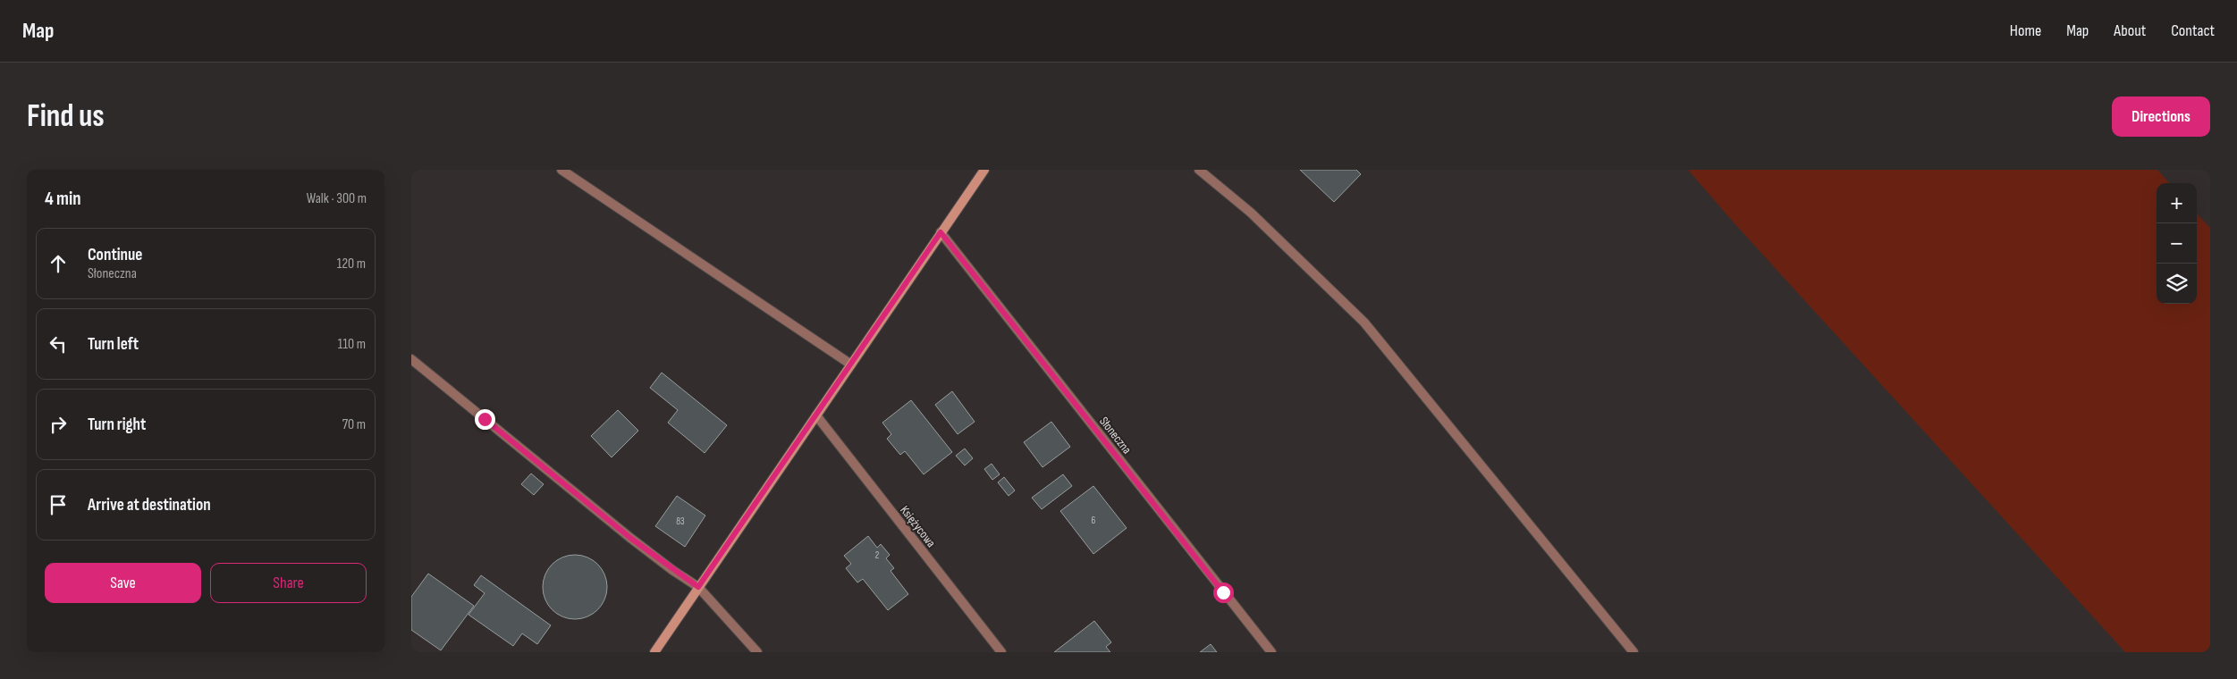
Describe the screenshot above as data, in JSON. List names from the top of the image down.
{
  "streets": {
    "street": ["Słoneczna", "Księżycowa"]
  },
  "house_numbers": ["6", "83", "2"],
  "page": {
    "header": "Map",
    "nav": [
      "Home",
      "Map",
      "About",
      "Contact"
    ],
    "buttons": [
      "Directions",
      ["Save", "Share"]
    ],
    "title": "Find us",
    "heading": ["4 min", "Walk · 300 m"],
    "map_buttons": ["+", "−"],
    "list": [
      ["Continue", "Słoneczna", "120 m"],
      ["Turn left", "110 m"],
      ["Turn right", "70 m"],
      "Arrive at destination"
    ]
  }
}
